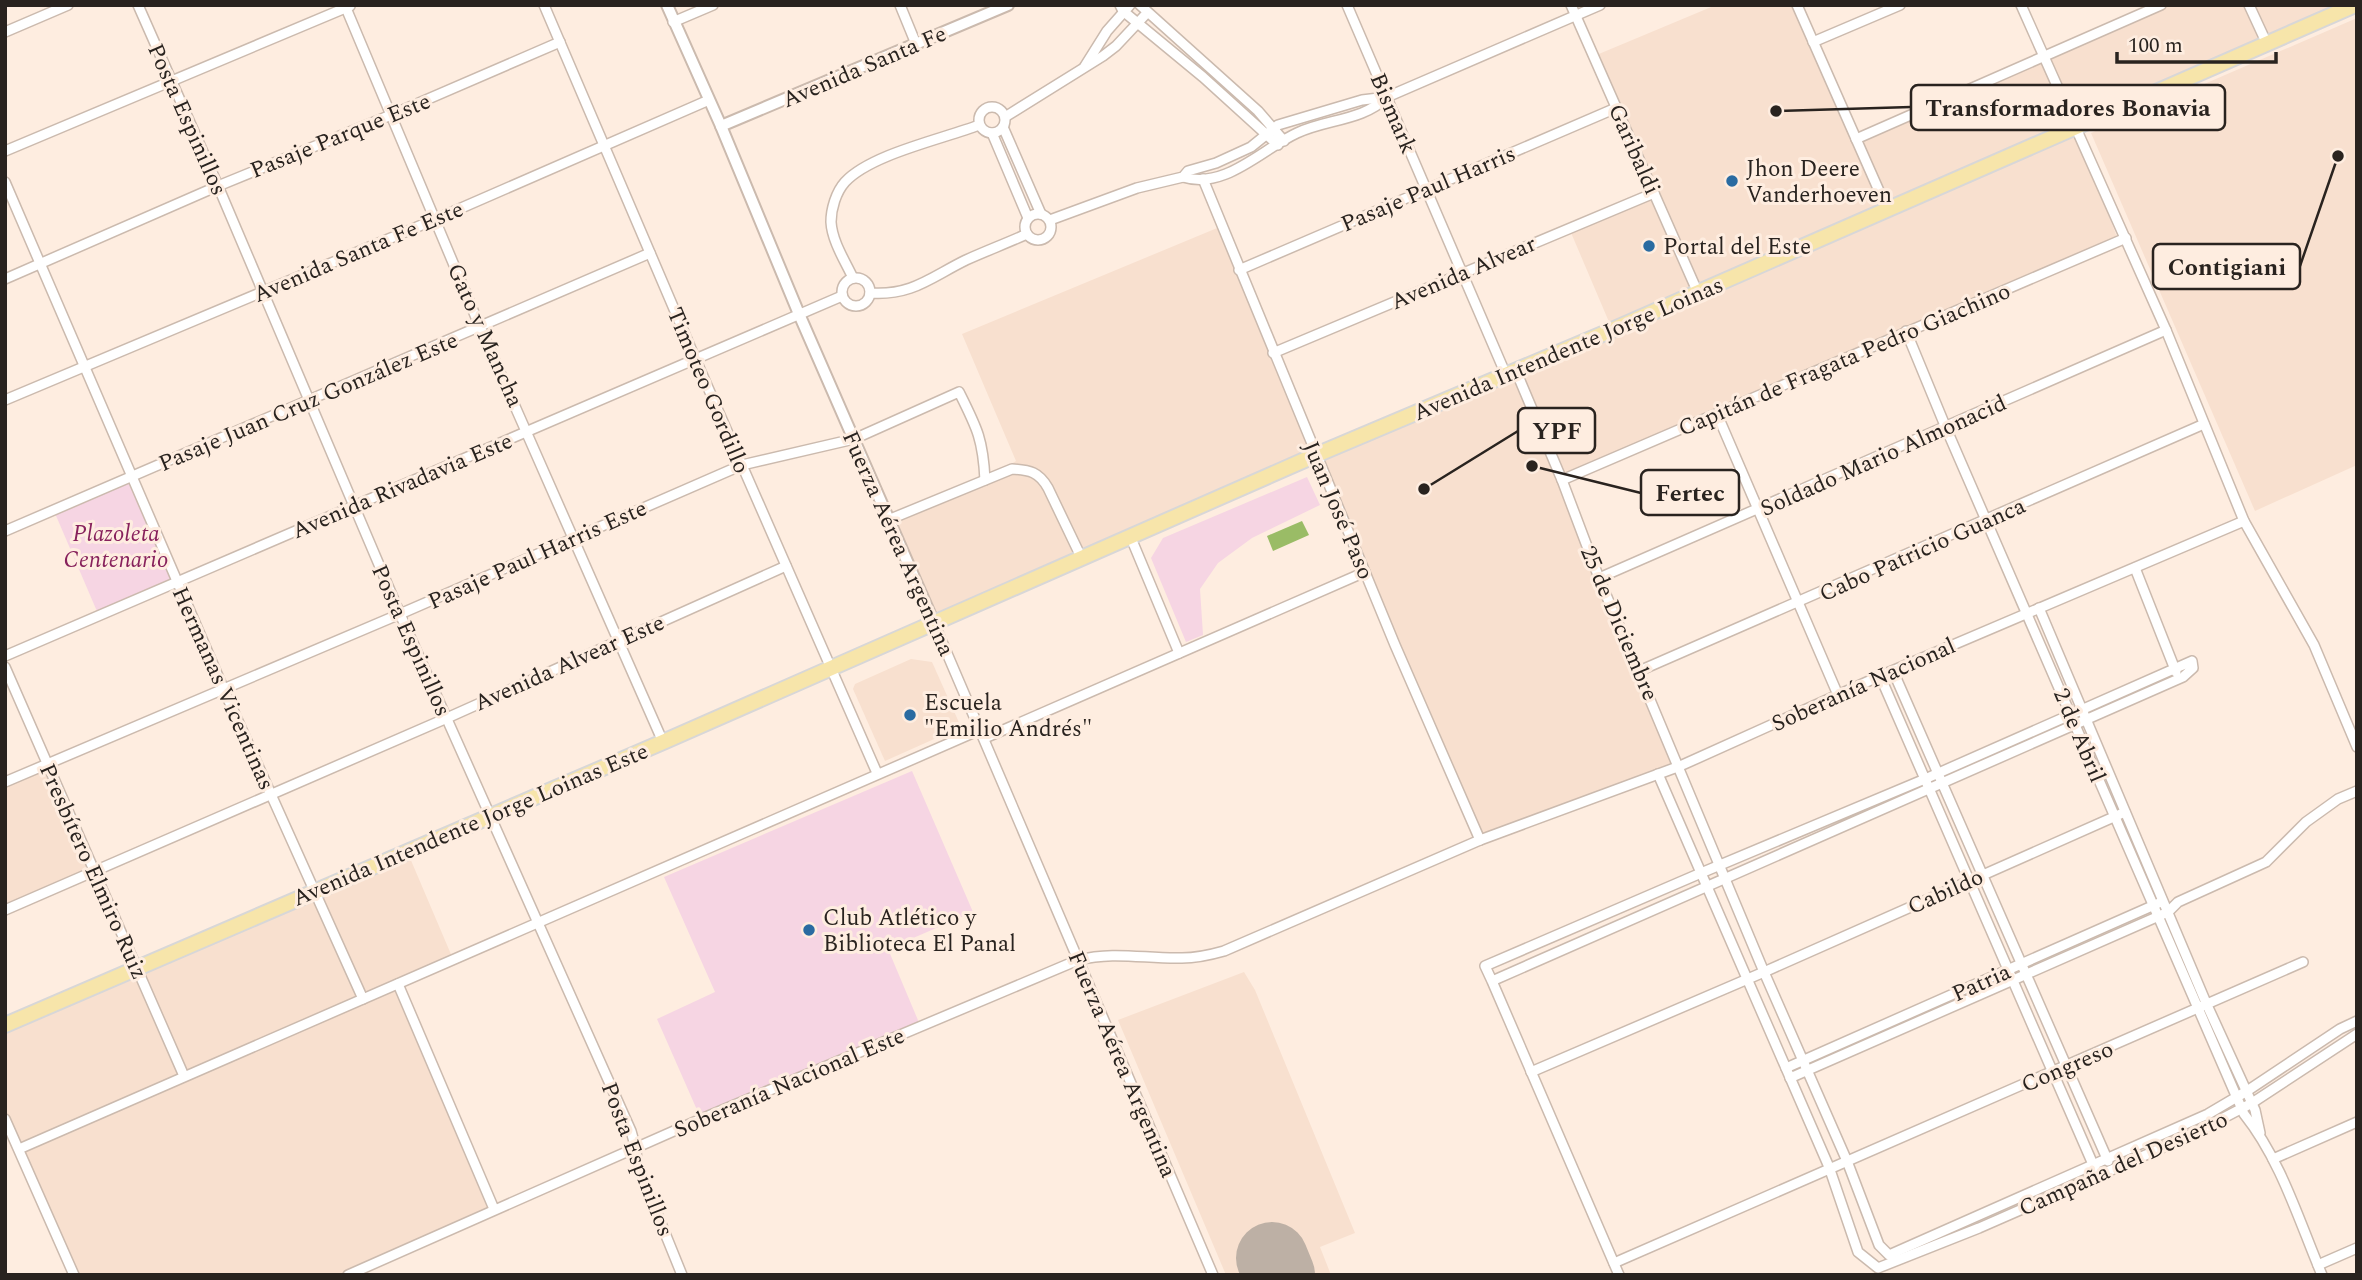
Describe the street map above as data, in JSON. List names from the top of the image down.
{
  "streets": {
    "main road": ["Avenida Intendente Jorge Loinas", "Avenida Intendente Jorge Loinas Este"],
    "street": [
      "Avenida Santa Fe",
      "Bismark",
      "Posta Espinillos",
      "Pasaje Parque Este",
      "Garibaldi",
      "Pasaje Paul Harris",
      "Avenida Santa Fe Este",
      "Avenida Alvear",
      "Gato y Mancha",
      "Capitán de Fragata Pedro Giachino",
      "Timoteo Gordillo",
      "Pasaje Juan Cruz González Este",
      "Soldado Mario Almonacid",
      "Avenida Rivadavia Este",
      "Juan José Paso",
      "Fuerza Aérea Argentina",
      "Cabo Patricio Guanca",
      "Pasaje Paul Harris Este",
      "25 de Diciembre",
      "Avenida Alvear Este",
      "Soberanía Nacional",
      "Hermanas Vicentinas",
      "2 de Abril",
      "Presbítero Elmiro Ruiz",
      "Cabildo",
      "Patria",
      "Congreso",
      "Soberanía Nacional Este",
      "Campaña del Desierto"
    ]
  },
  "crossings": [
    ["Avenida Santa Fe", "Fuerza Aérea Argentina"],
    ["Bismark", "Pasaje Paul Harris"],
    ["Bismark", "Avenida Alvear"],
    ["Bismark", "Avenida Intendente Jorge Loinas"],
    ["Bismark", "25 de Diciembre"],
    ["Posta Espinillos", "Pasaje Parque Este"],
    ["Posta Espinillos", "Avenida Santa Fe Este"],
    ["Posta Espinillos", "Pasaje Juan Cruz González Este"],
    ["Posta Espinillos", "Avenida Rivadavia Este"],
    ["Posta Espinillos", "Pasaje Paul Harris Este"],
    ["Posta Espinillos", "Avenida Alvear Este"],
    ["Posta Espinillos", "Avenida Intendente Jorge Loinas Este"],
    ["Posta Espinillos", "Soberanía Nacional Este"],
    ["Pasaje Parque Este", "Gato y Mancha"],
    ["Pasaje Parque Este", "Timoteo Gordillo"],
    ["Pasaje Parque Este", "Hermanas Vicentinas"],
    ["Garibaldi", "Pasaje Paul Harris"],
    ["Garibaldi", "Avenida Alvear"],
    ["Garibaldi", "Avenida Intendente Jorge Loinas"],
    ["Pasaje Paul Harris", "Juan José Paso"],
    ["Avenida Santa Fe Este", "Gato y Mancha"],
    ["Avenida Santa Fe Este", "Timoteo Gordillo"],
    ["Avenida Santa Fe Este", "Fuerza Aérea Argentina"],
    ["Avenida Santa Fe Este", "Hermanas Vicentinas"],
    ["Avenida Alvear", "Juan José Paso"],
    ["Gato y Mancha", "Pasaje Juan Cruz González Este"],
    ["Gato y Mancha", "Avenida Rivadavia Este"],
    ["Gato y Mancha", "Pasaje Paul Harris Este"],
    ["Gato y Mancha", "Avenida Alvear Este"],
    ["Gato y Mancha", "Avenida Intendente Jorge Loinas Este"],
    ["Avenida Intendente Jorge Loinas", "Juan José Paso"],
    ["Avenida Intendente Jorge Loinas", "Fuerza Aérea Argentina"],
    ["Avenida Intendente Jorge Loinas", "25 de Diciembre"],
    ["Avenida Intendente Jorge Loinas", "Avenida Intendente Jorge Loinas Este"],
    ["Capitán de Fragata Pedro Giachino", "25 de Diciembre"],
    ["Capitán de Fragata Pedro Giachino", "2 de Abril"],
    ["Timoteo Gordillo", "Pasaje Juan Cruz González Este"],
    ["Timoteo Gordillo", "Avenida Rivadavia Este"],
    ["Timoteo Gordillo", "Pasaje Paul Harris Este"],
    ["Timoteo Gordillo", "Avenida Alvear Este"],
    ["Timoteo Gordillo", "Avenida Intendente Jorge Loinas Este"],
    ["Pasaje Juan Cruz González Este", "Hermanas Vicentinas"],
    ["Soldado Mario Almonacid", "25 de Diciembre"],
    ["Soldado Mario Almonacid", "2 de Abril"],
    ["Avenida Rivadavia Este", "Fuerza Aérea Argentina"],
    ["Avenida Rivadavia Este", "Hermanas Vicentinas"],
    ["Juan José Paso", "Soberanía Nacional"],
    ["Juan José Paso", "Soberanía Nacional Este"],
    ["Fuerza Aérea Argentina", "Pasaje Paul Harris Este"],
    ["Fuerza Aérea Argentina", "Avenida Intendente Jorge Loinas Este"],
    ["Fuerza Aérea Argentina", "Soberanía Nacional Este"],
    ["Cabo Patricio Guanca", "25 de Diciembre"],
    ["Cabo Patricio Guanca", "2 de Abril"],
    ["Pasaje Paul Harris Este", "Hermanas Vicentinas"],
    ["Pasaje Paul Harris Este", "Presbítero Elmiro Ruiz"],
    ["25 de Diciembre", "Soberanía Nacional"],
    ["25 de Diciembre", "Cabildo"],
    ["25 de Diciembre", "Patria"],
    ["25 de Diciembre", "Congreso"],
    ["25 de Diciembre", "Campaña del Desierto"],
    ["Avenida Alvear Este", "Hermanas Vicentinas"],
    ["Avenida Alvear Este", "Presbítero Elmiro Ruiz"],
    ["Soberanía Nacional", "2 de Abril"],
    ["Soberanía Nacional", "Soberanía Nacional Este"],
    ["Hermanas Vicentinas", "Avenida Intendente Jorge Loinas Este"],
    ["2 de Abril", "Cabildo"],
    ["2 de Abril", "Patria"],
    ["2 de Abril", "Congreso"],
    ["2 de Abril", "Campaña del Desierto"],
    ["Avenida Intendente Jorge Loinas Este", "Presbítero Elmiro Ruiz"],
    ["Congreso", "Campaña del Desierto"]
  ],
  "parks": ["Plazoleta Centenario"],
  "places": [
    "Transformadores Bonavia",
    "Contigiani",
    "Jhon Deere Vanderhoeven",
    "Portal del Este",
    "Fertec",
    "YPF",
    "Escuela \"Emilio Andrés\"",
    "Club Atlético y Biblioteca El Panal"
  ],
  "scale_bar": "100 m"
}
